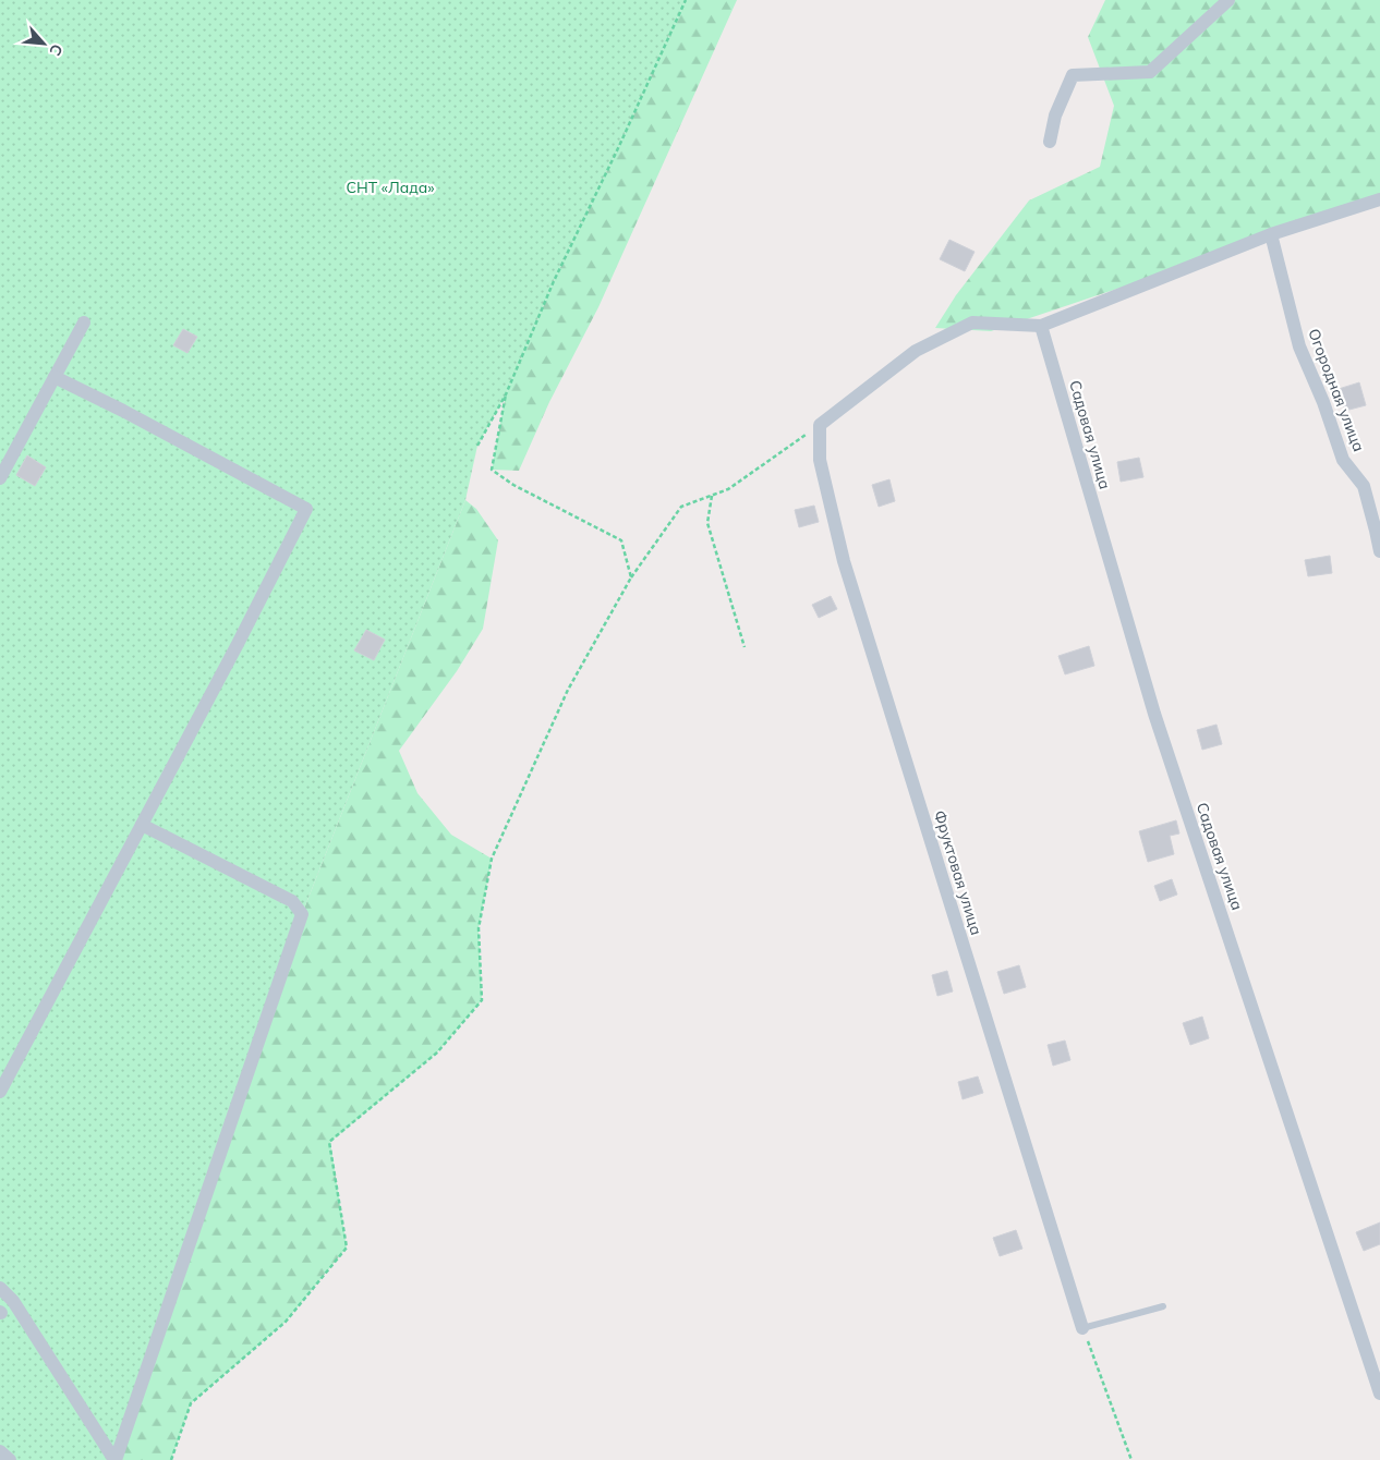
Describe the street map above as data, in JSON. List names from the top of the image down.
{
  "streets": {
    "street": ["Огородная улица", "Садовая улица", "Фруктовая улица"]
  },
  "parks": ["СНТ «Лада»"],
  "north": "bottom right"
}
